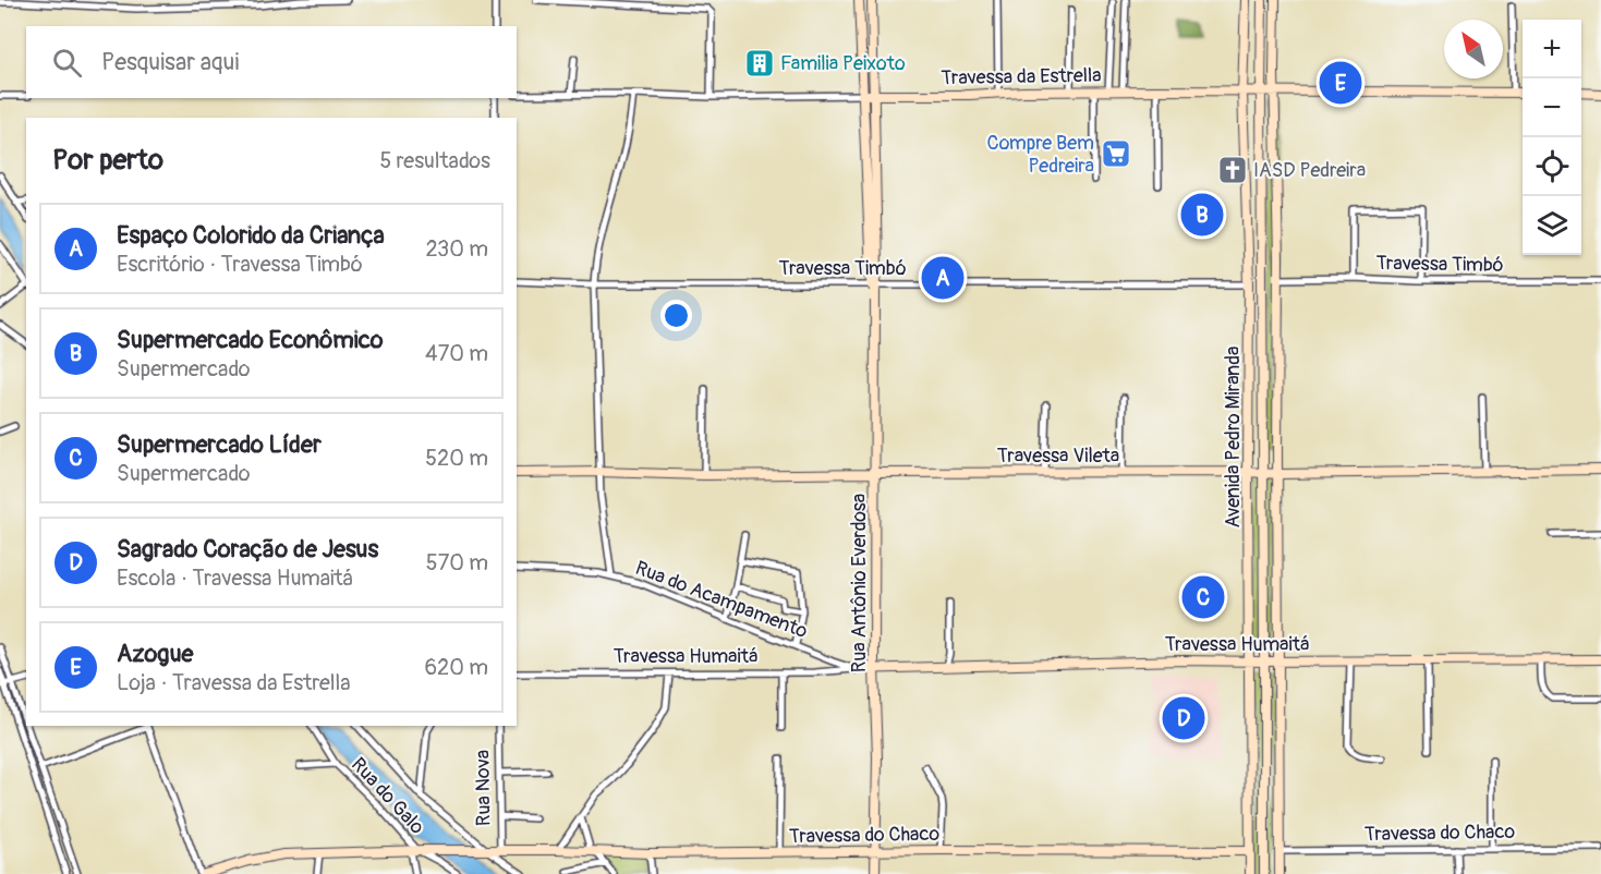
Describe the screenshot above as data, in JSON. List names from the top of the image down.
{
  "streets": {
    "street": [
      "Travessa da Estrella",
      "Travessa Timbó",
      "Avenida Pedro Miranda",
      "Travessa Vileta",
      "Rua Antônio Everdosa",
      "Rua do Acampamento",
      "Travessa Humaitá",
      "Rua Nova",
      "Rua do Galo",
      "Travessa do Chaco"
    ]
  },
  "crossings": [
    ["Travessa da Estrella", "Avenida Pedro Miranda"],
    ["Travessa da Estrella", "Rua Antônio Everdosa"],
    ["Travessa Timbó", "Avenida Pedro Miranda"],
    ["Travessa Timbó", "Rua Antônio Everdosa"],
    ["Avenida Pedro Miranda", "Travessa Vileta"],
    ["Avenida Pedro Miranda", "Travessa Humaitá"],
    ["Avenida Pedro Miranda", "Travessa do Chaco"],
    ["Travessa Vileta", "Rua Antônio Everdosa"],
    ["Rua Antônio Everdosa", "Rua do Acampamento"],
    ["Rua Antônio Everdosa", "Travessa Humaitá"],
    ["Rua Antônio Everdosa", "Travessa do Chaco"],
    ["Rua do Acampamento", "Travessa Humaitá"],
    ["Rua Nova", "Travessa do Chaco"],
    ["Rua do Galo", "Travessa do Chaco"]
  ],
  "places": {
    "building": ["Familia Peixoto"],
    "supermarket": ["Compre Bem Pedreira"],
    "church": ["IASD Pedreira"]
  },
  "north": "top left",
  "page": {
    "map_buttons": ["+", "−"],
    "search": "Pesquisar aqui",
    "pins": [
      "E",
      "B",
      "A",
      "C",
      "D"
    ],
    "heading": ["Por perto", "5 resultados"],
    "list": [
      {
        "mark": "A",
        "name": "Espaço Colorido da Criança",
        "note": "Escritório · Travessa Timbó",
        "value": "230 m"
      },
      {
        "mark": "B",
        "name": "Supermercado Econômico",
        "note": "Supermercado",
        "value": "470 m"
      },
      {
        "mark": "C",
        "name": "Supermercado Líder",
        "note": "Supermercado",
        "value": "520 m"
      },
      {
        "mark": "D",
        "name": "Sagrado Coração de Jesus",
        "note": "Escola · Travessa Humaitá",
        "value": "570 m"
      },
      {
        "mark": "E",
        "name": "Azogue",
        "note": "Loja · Travessa da Estrella",
        "value": "620 m"
      }
    ]
  }
}
